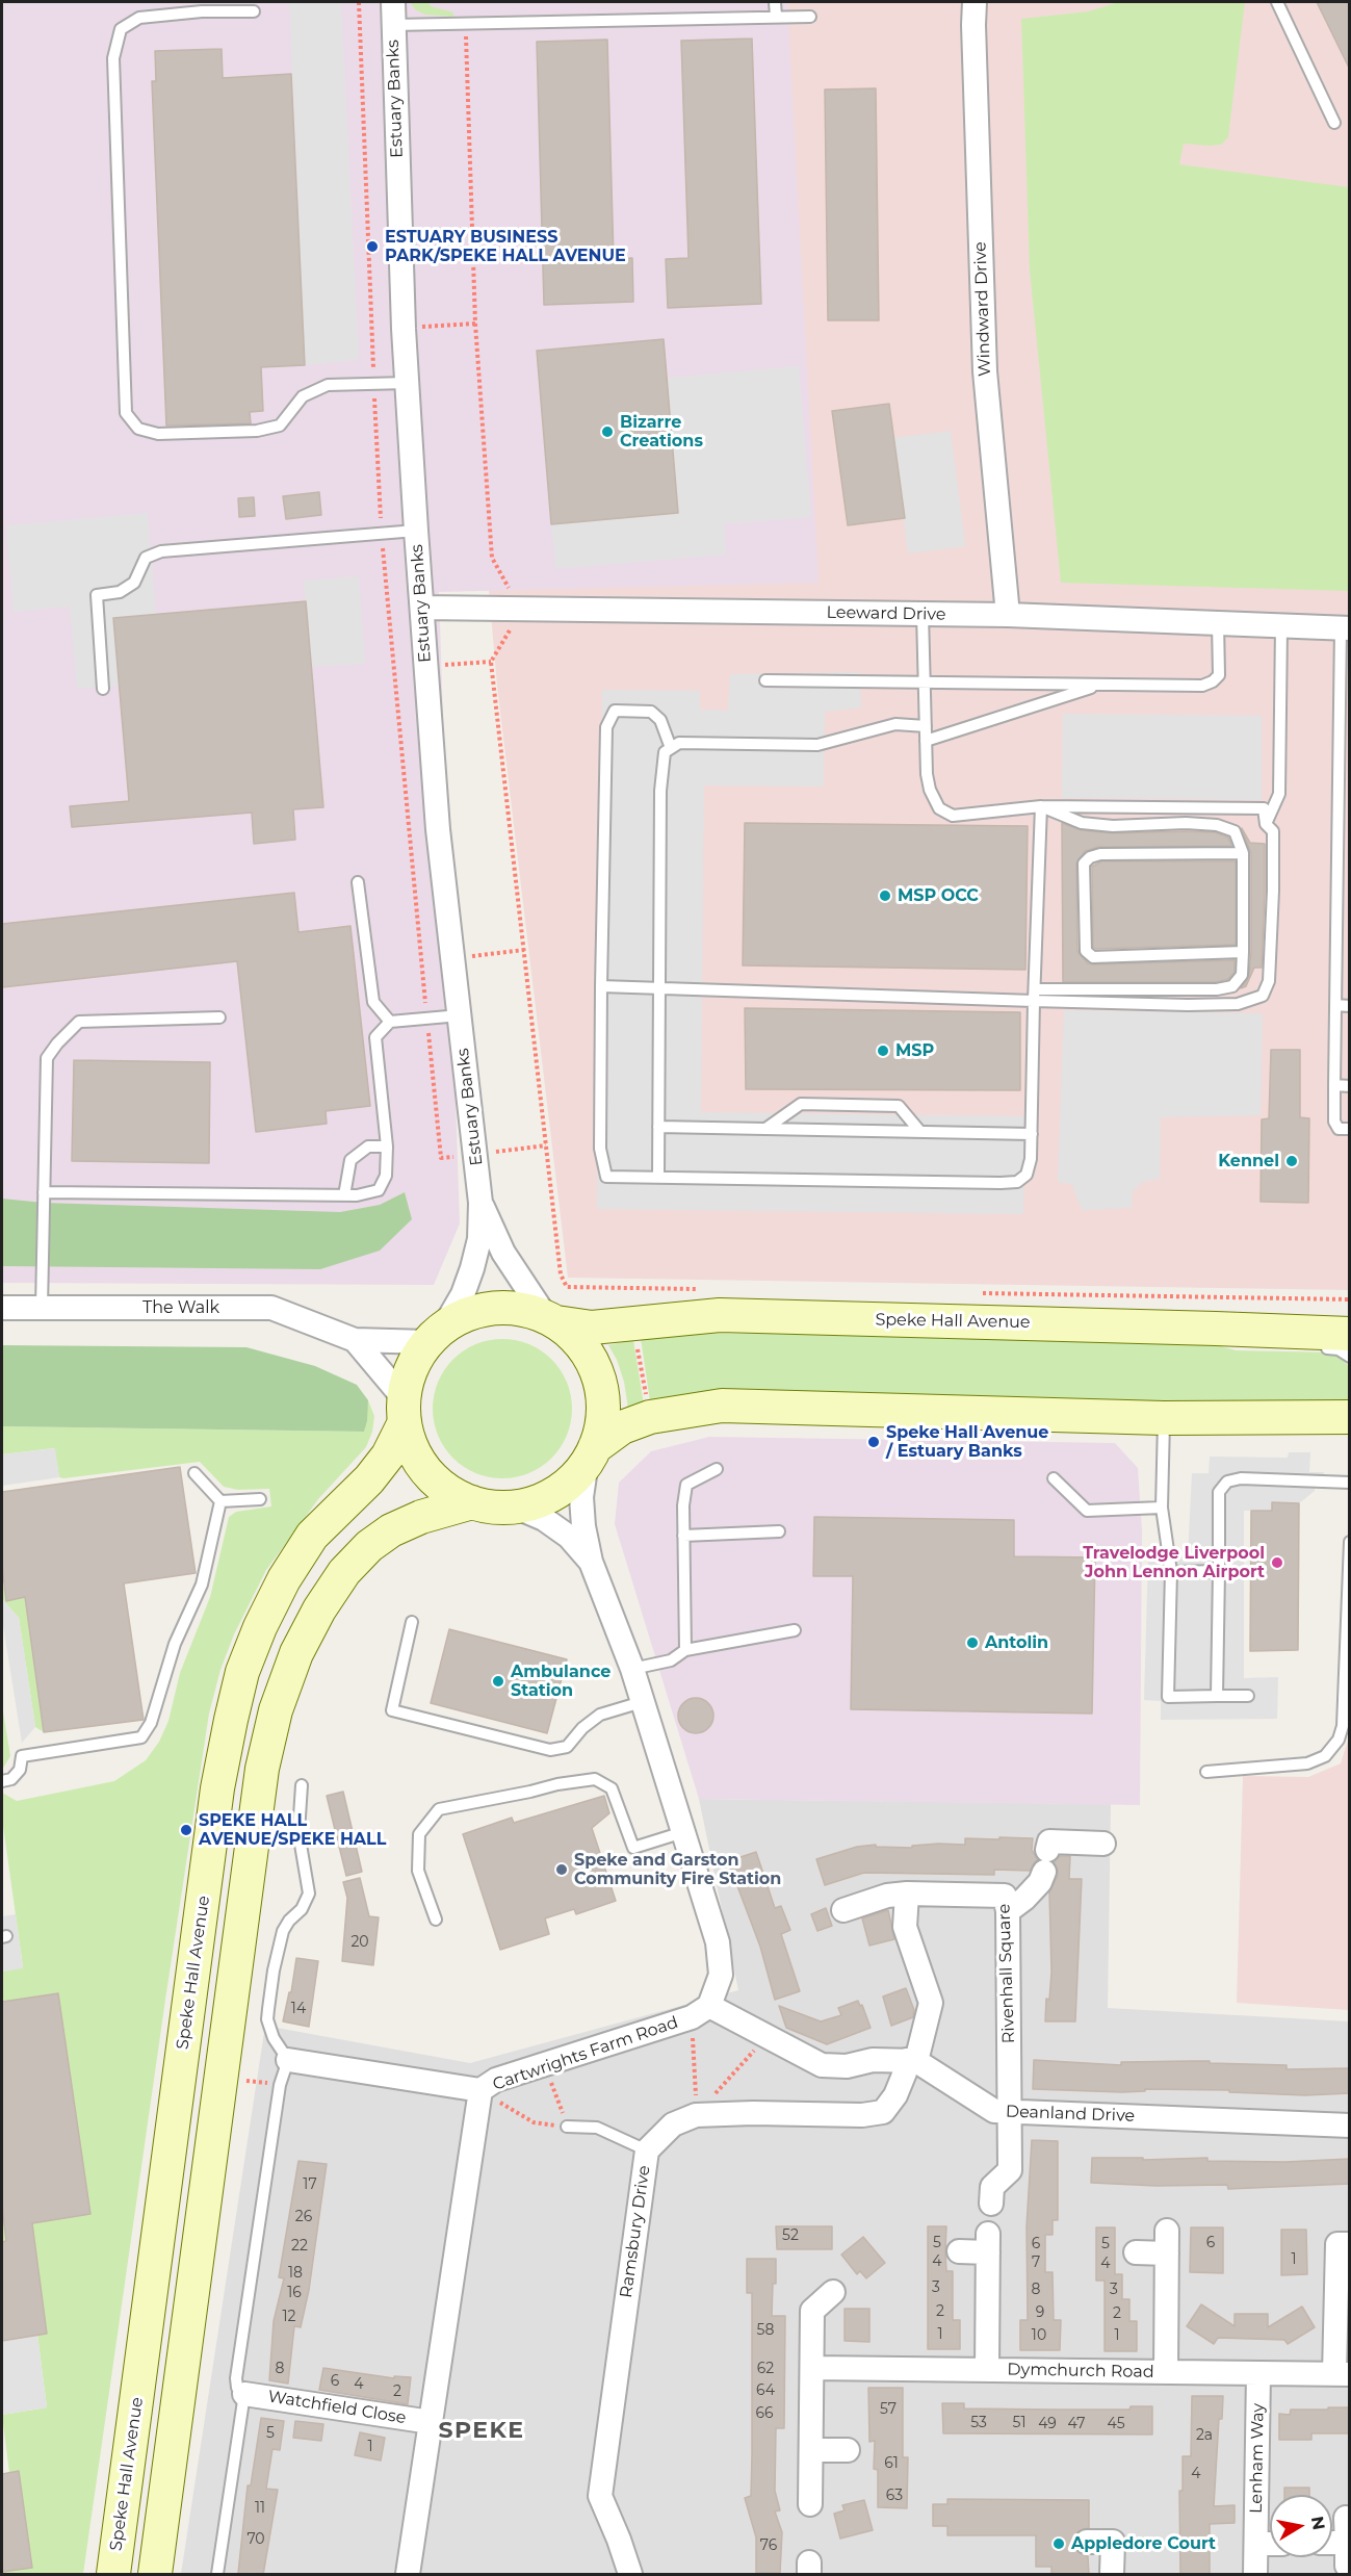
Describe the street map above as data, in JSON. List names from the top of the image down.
{
  "streets": {
    "street": [
      "Estuary Banks",
      "Windward Drive",
      "Leeward Drive",
      "The Walk",
      "Speke Hall Avenue",
      "Rivenhall Square",
      "Cartwrights Farm Road",
      "Deanland Drive",
      "Ramsbury Drive",
      "Dymchurch Road",
      "Watchfield Close",
      "Lenham Way"
    ]
  },
  "crossings": [
    ["Estuary Banks", "Leeward Drive"],
    ["Estuary Banks", "The Walk"],
    ["Estuary Banks", "Speke Hall Avenue"],
    ["Windward Drive", "Leeward Drive"],
    ["The Walk", "Speke Hall Avenue"],
    ["Rivenhall Square", "Deanland Drive"],
    ["Cartwrights Farm Road", "Watchfield Close"],
    ["Deanland Drive", "Ramsbury Drive"],
    ["Dymchurch Road", "Lenham Way"]
  ],
  "districts": ["SPEKE"],
  "places": [
    "ESTUARY BUSINESS PARK/SPEKE HALL AVENUE",
    "Bizarre Creations",
    "MSP OCC",
    "MSP",
    "Kennel",
    "Speke Hall Avenue / Estuary Banks",
    "Travelodge Liverpool John Lennon Airport",
    "Antolin",
    "Ambulance Station",
    "SPEKE HALL AVENUE/SPEKE HALL",
    "Speke and Garston Community Fire Station",
    "Appledore Court"
  ],
  "house_numbers": [
    "20",
    "14",
    "17",
    "26",
    "52",
    "5",
    "6",
    "6",
    "5",
    "22",
    "1",
    "4",
    "7",
    "4",
    "18",
    "3",
    "8",
    "3",
    "16",
    "2",
    "9",
    "2",
    "12",
    "58",
    "1",
    "10",
    "1",
    "8",
    "62",
    "6",
    "4",
    "64",
    "2",
    "57",
    "66",
    "53",
    "51",
    "49",
    "47",
    "45",
    "5",
    "2a",
    "1",
    "61",
    "4",
    "63",
    "11",
    "70",
    "76"
  ],
  "north": "right"
}
